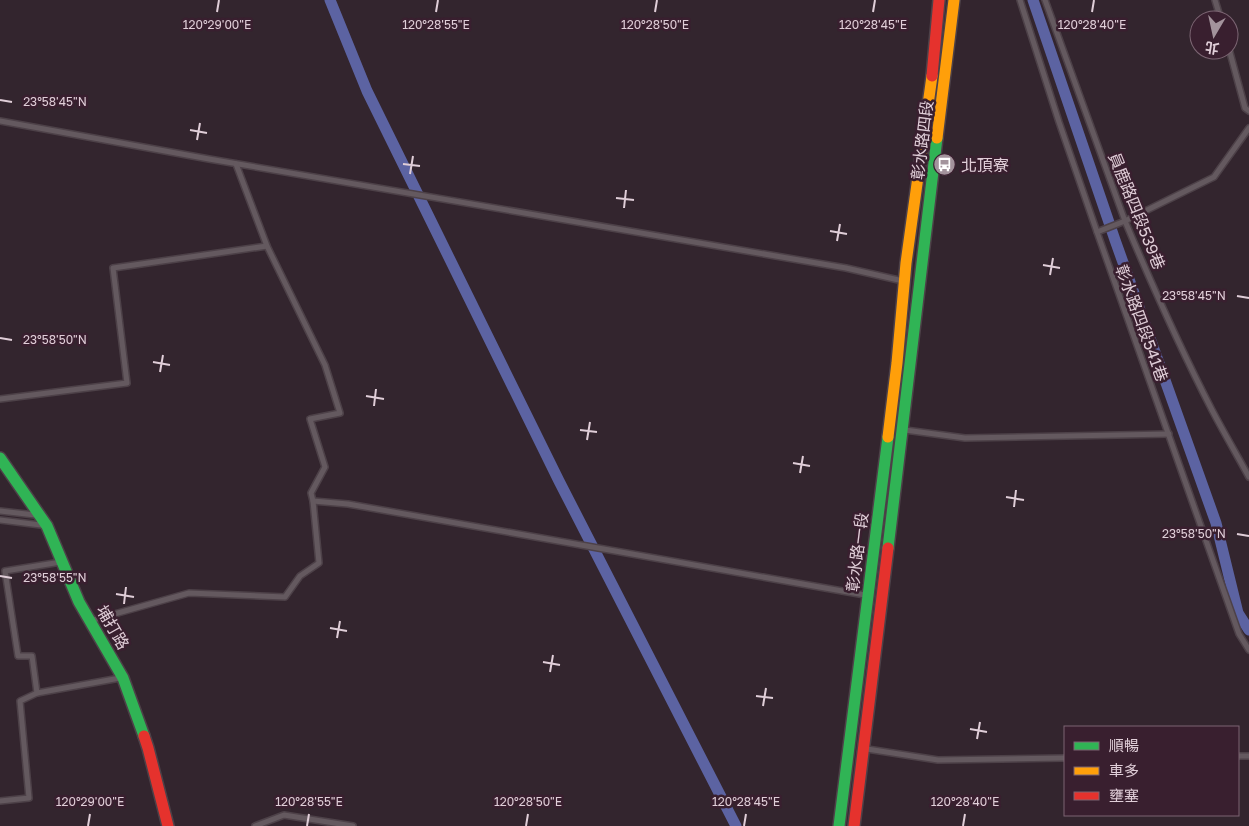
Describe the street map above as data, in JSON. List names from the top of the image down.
{
  "streets": {
    "main road": ["彰水路四段", "彰水路一段", "埔打路"],
    "lane": ["員鹿路四段539巷", "彰水路四段541巷"]
  },
  "crossings": [
    ["彰水路四段", "彰水路一段"]
  ],
  "places": {
    "bus stop": ["北頂寮"]
  },
  "legend": ["順暢", "車多", "壅塞"],
  "north": "bottom",
  "coordinates": [
    "120°29'00\"E",
    "120°28'55\"E",
    "120°28'50\"E",
    "120°28'45\"E",
    "120°28'40\"E",
    "23°58'45\"N",
    "23°58'50\"N",
    "23°58'55\"N"
  ]
}
